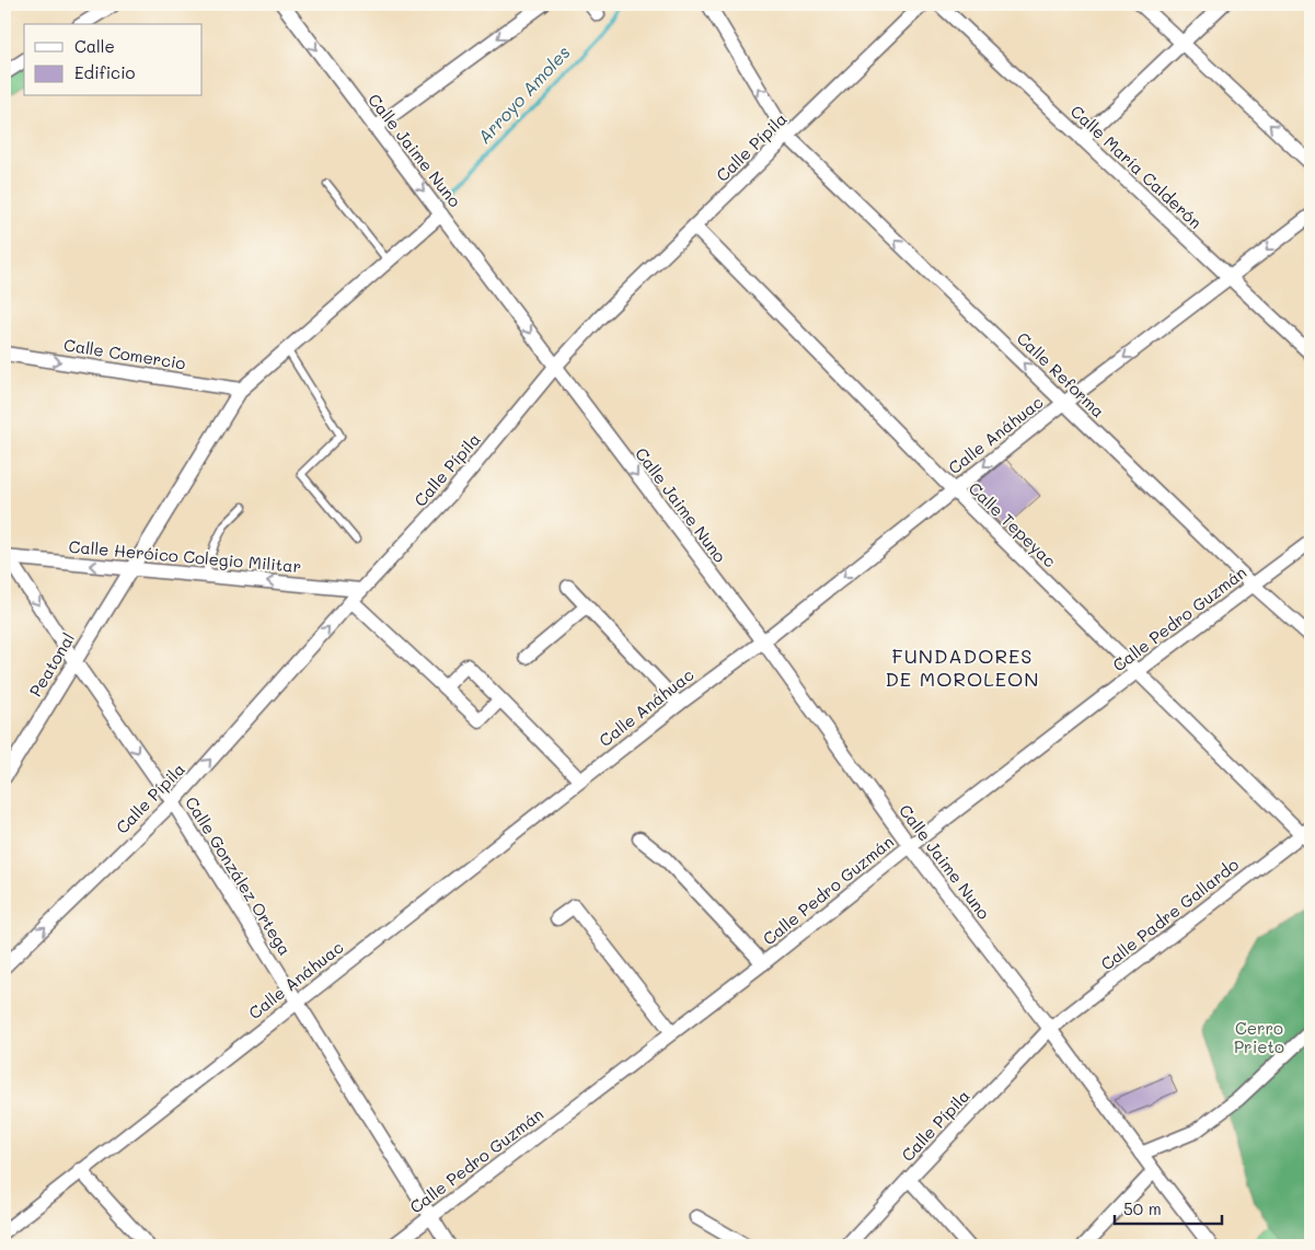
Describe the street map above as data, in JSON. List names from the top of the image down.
{
  "streets": {
    "street": [
      "Calle Pípila",
      "Calle Jaime Nuno",
      "Calle María Calderón",
      "Calle Comercio",
      "Calle Reforma",
      "Calle Anáhuac",
      "Calle Tepeyac",
      "Calle Heróico Colegio Militar",
      "Calle Pedro Guzmán",
      "Peatonal",
      "Calle González Ortega",
      "Calle Padre Gallardo"
    ]
  },
  "crossings": [
    ["Calle Pípila", "Calle Jaime Nuno"],
    ["Calle Pípila", "Calle Reforma"],
    ["Calle Pípila", "Calle Tepeyac"],
    ["Calle Pípila", "Calle Heróico Colegio Militar"],
    ["Calle Pípila", "Calle González Ortega"],
    ["Calle Pípila", "Calle Padre Gallardo"],
    ["Calle Jaime Nuno", "Calle Anáhuac"],
    ["Calle Jaime Nuno", "Calle Pedro Guzmán"],
    ["Calle Jaime Nuno", "Peatonal"],
    ["Calle Jaime Nuno", "Calle Padre Gallardo"],
    ["Calle María Calderón", "Calle Anáhuac"],
    ["Calle Comercio", "Peatonal"],
    ["Calle Reforma", "Calle Anáhuac"],
    ["Calle Reforma", "Calle Pedro Guzmán"],
    ["Calle Anáhuac", "Calle Tepeyac"],
    ["Calle Anáhuac", "Calle González Ortega"],
    ["Calle Tepeyac", "Calle Pedro Guzmán"],
    ["Calle Tepeyac", "Calle Padre Gallardo"],
    ["Calle Heróico Colegio Militar", "Peatonal"],
    ["Calle Heróico Colegio Militar", "Calle González Ortega"],
    ["Calle Pedro Guzmán", "Calle González Ortega"],
    ["Peatonal", "Calle González Ortega"]
  ],
  "one_way": [
    "Calle Jaime Nuno",
    "Calle Comercio",
    "Calle Reforma",
    "Calle Anáhuac",
    "Calle Heróico Colegio Militar",
    "Calle González Ortega"
  ],
  "districts": ["FUNDADORES DE MOROLEON"],
  "water": ["Arroyo Amoles"],
  "parks": ["Cerro Prieto"],
  "legend": ["Calle", "Edificio"],
  "scale_bar": "50 m"
}
